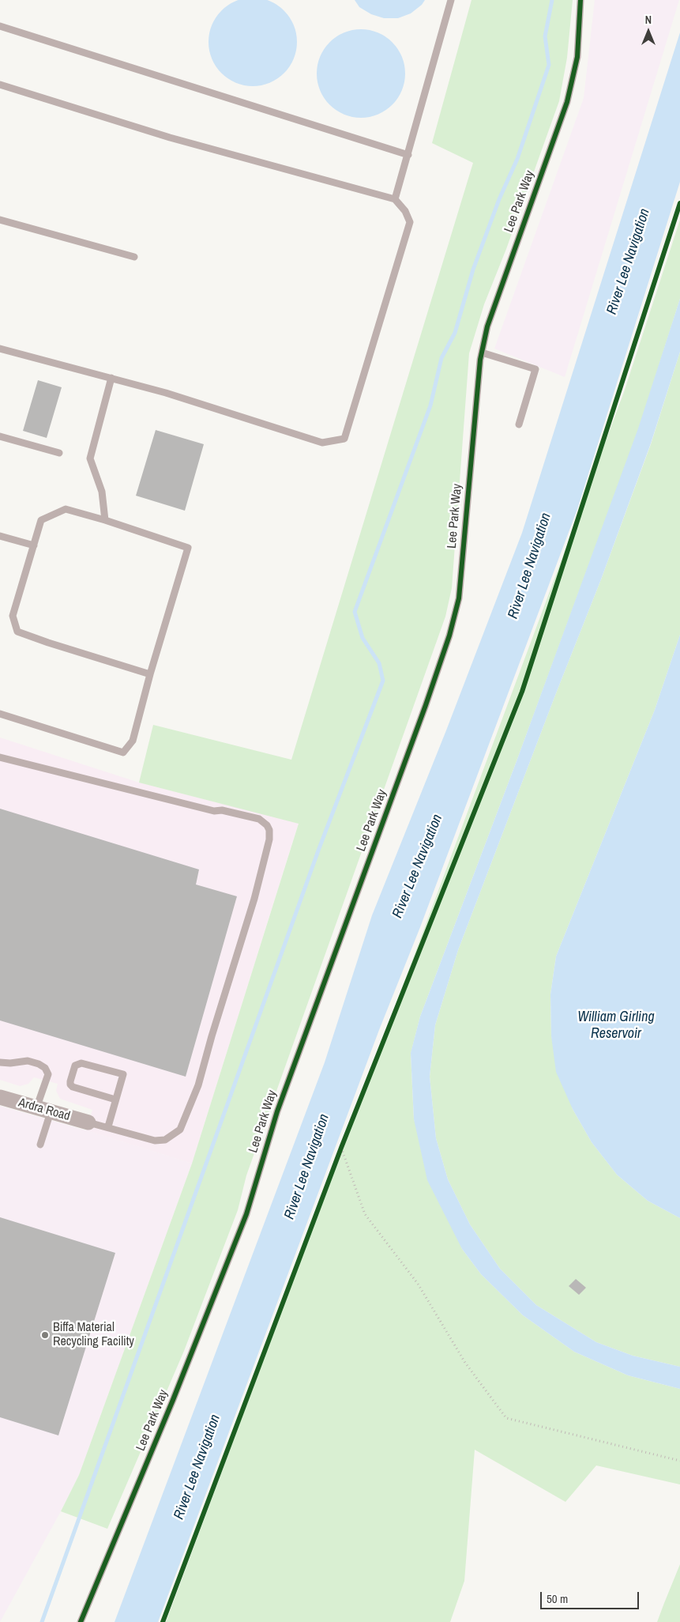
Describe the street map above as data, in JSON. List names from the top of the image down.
{
  "streets": {
    "street": ["Ardra Road"],
    "lane": ["Lee Park Way"]
  },
  "water": ["River Lee Navigation", "William Girling Reservoir"],
  "places": ["Biffa Material Recycling Facility"],
  "scale_bar": "50 m",
  "north": "top"
}
